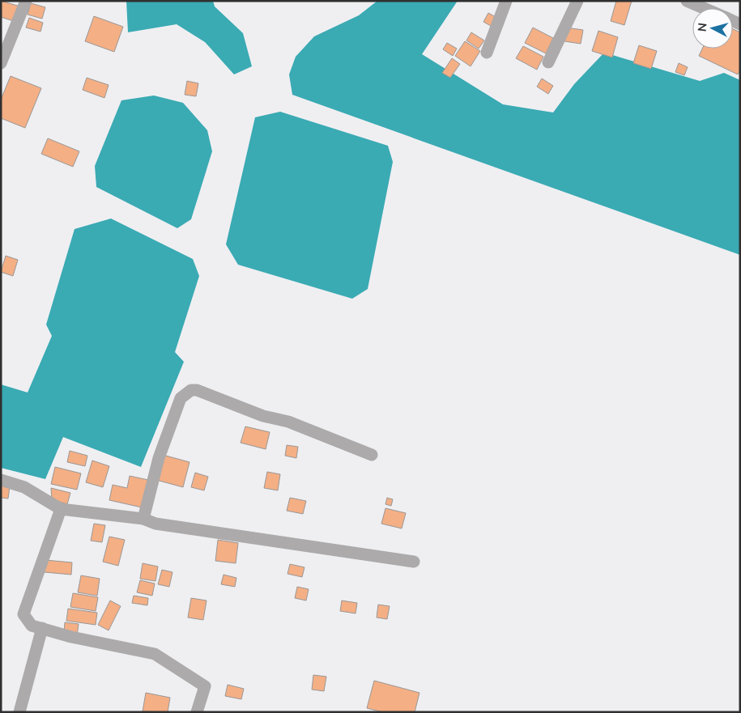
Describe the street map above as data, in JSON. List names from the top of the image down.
{
  "north": "left"
}
